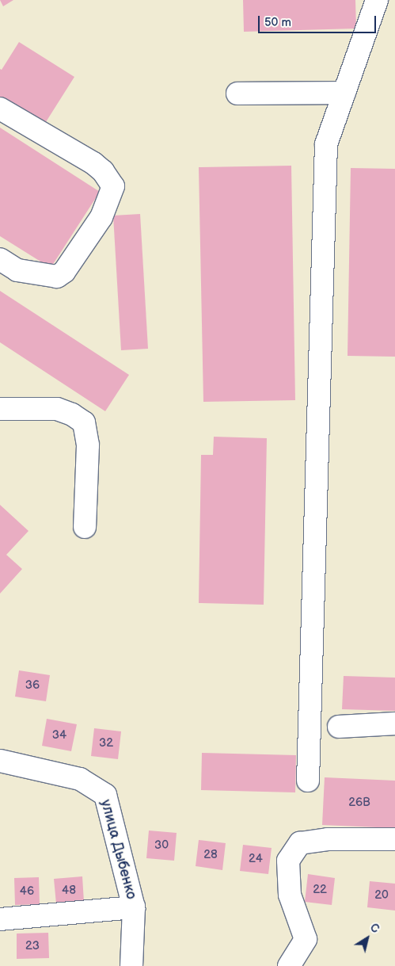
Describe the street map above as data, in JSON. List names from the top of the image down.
{
  "streets": {
    "street": ["улица Дыбенко"]
  },
  "house_numbers": [
    "36",
    "34",
    "32",
    "26В",
    "30",
    "28",
    "24",
    "22",
    "48",
    "46",
    "20",
    "23"
  ],
  "scale_bar": "50 m",
  "north": "top right"
}
